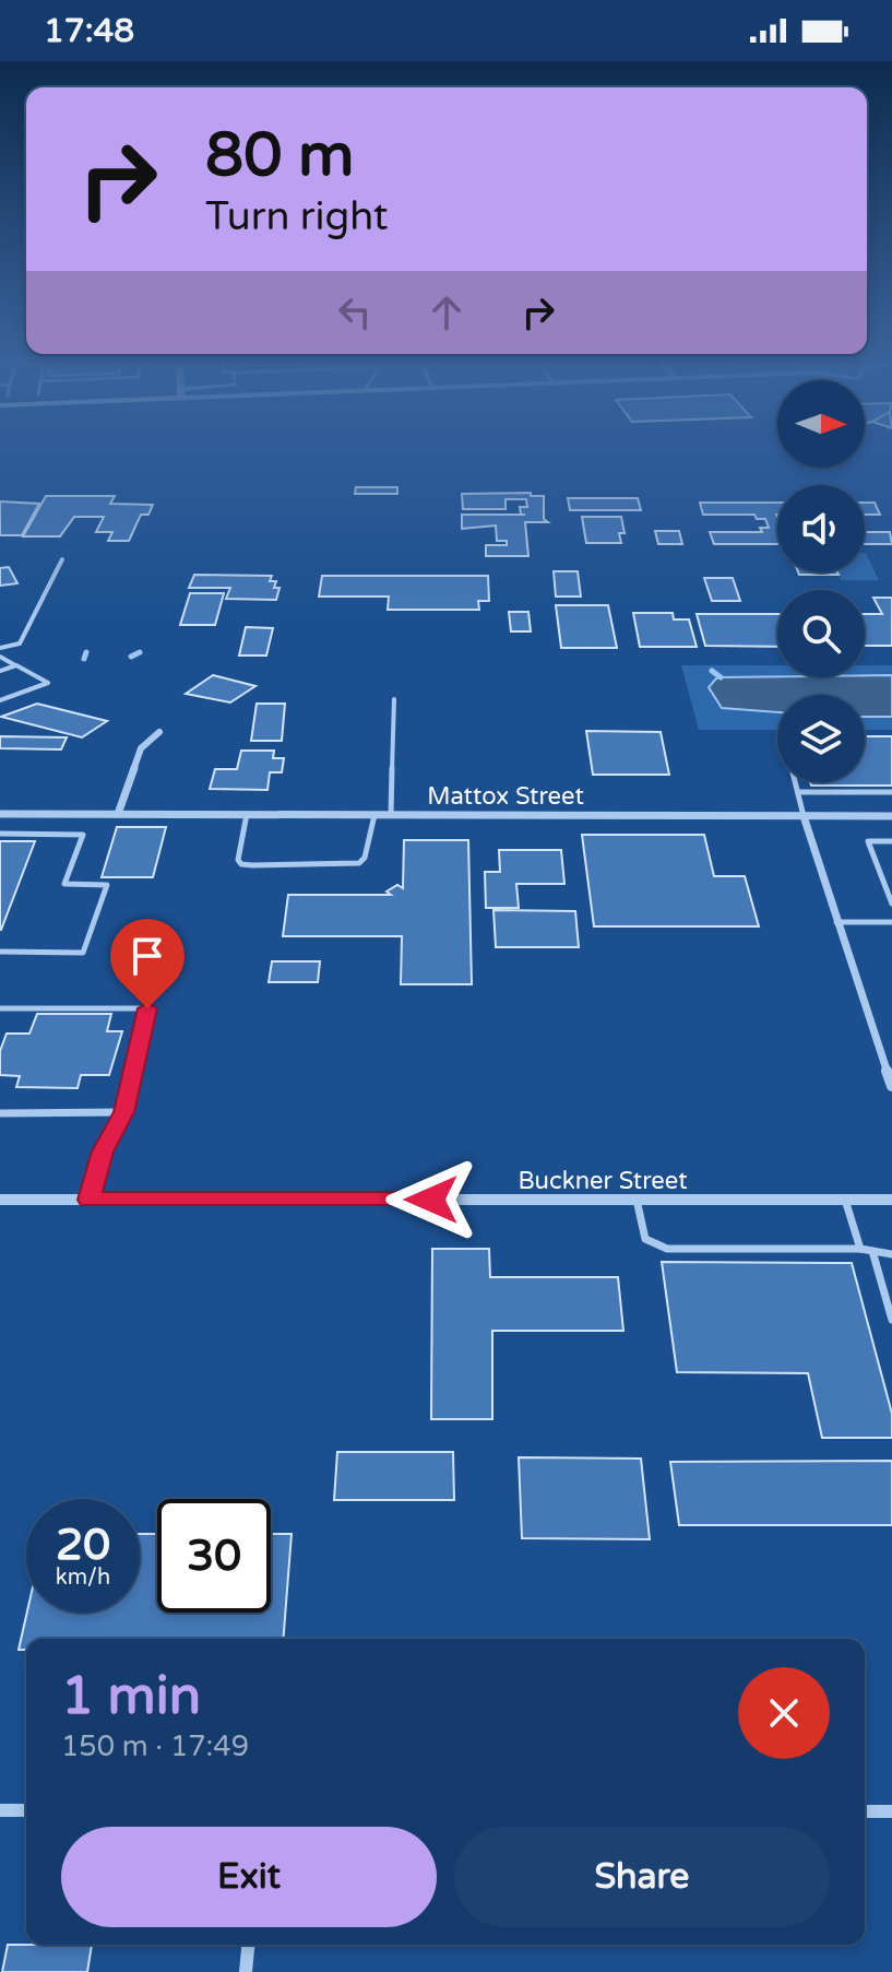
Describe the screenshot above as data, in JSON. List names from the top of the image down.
{
  "streets": {
    "street": ["Mattox Street", "Buckner Street"]
  },
  "north": "right",
  "page": {
    "status": "17:48",
    "turn": ["80 m", "Turn right"],
    "speed": "20 km/h",
    "limit": "30",
    "heading": ["1 min", "150 m · 17:49"],
    "buttons": ["Exit", "Share"]
  }
}
